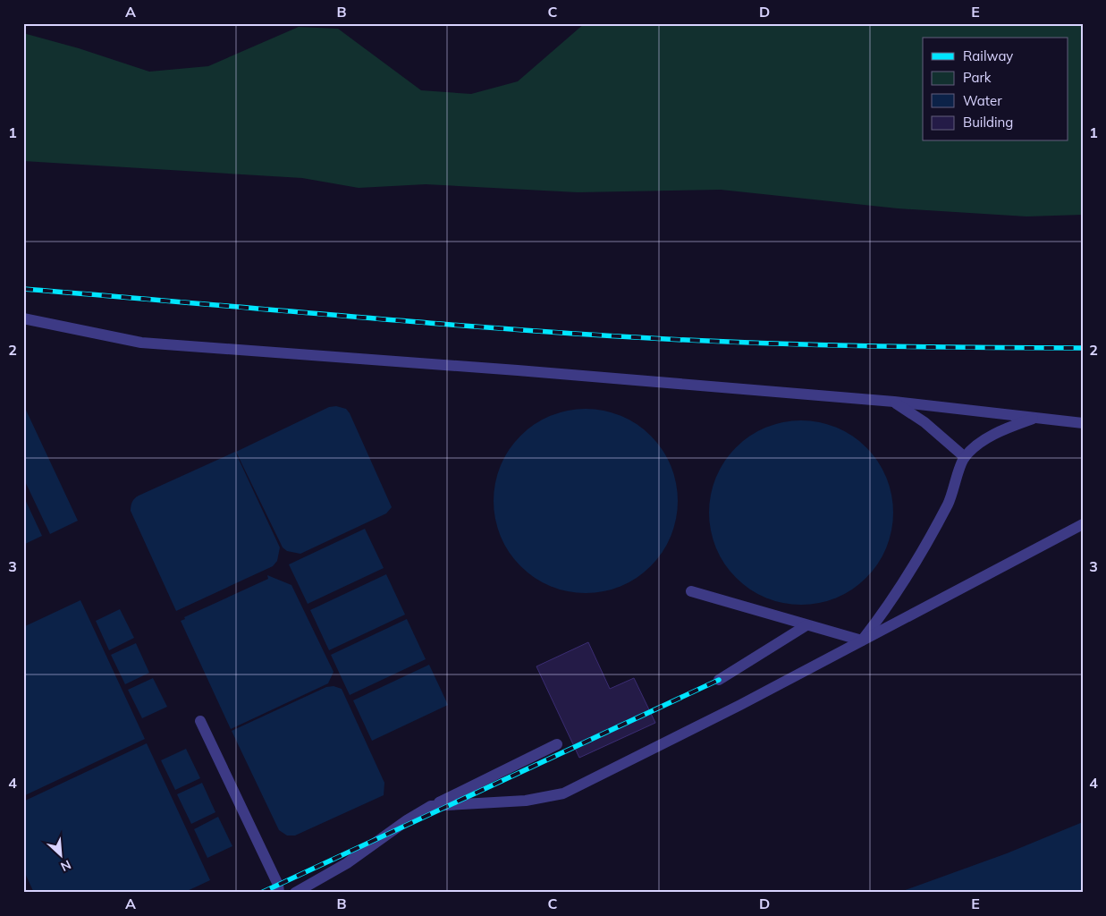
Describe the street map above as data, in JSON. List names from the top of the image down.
{
  "legend": [
    "Railway",
    "Park",
    "Water",
    "Building"
  ],
  "north": "bottom right",
  "grid": {
    "columns": [
      "A",
      "B",
      "C",
      "D",
      "E"
    ],
    "rows": [
      "1",
      "2",
      "3",
      "4"
    ]
  }
}
